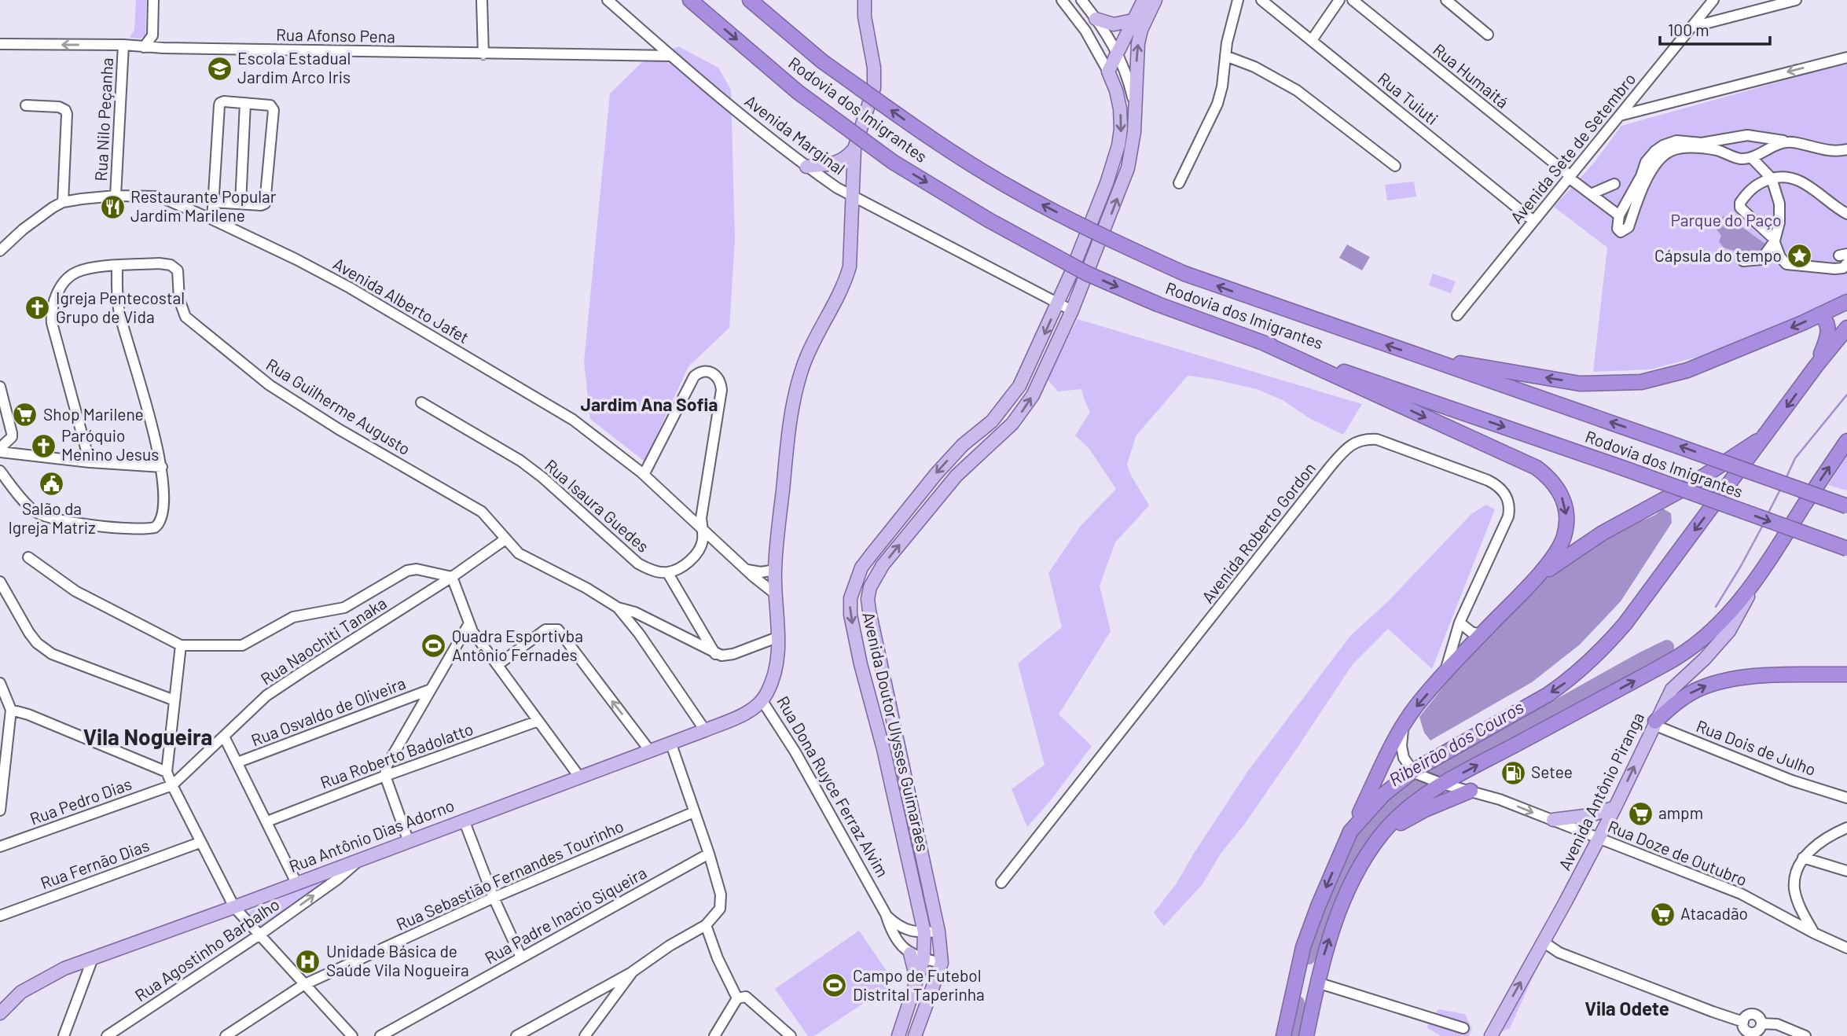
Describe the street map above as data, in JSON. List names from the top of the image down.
{
  "streets": {
    "highway": ["Rodovia dos Imigrantes"],
    "main road": [
      "Avenida Doutor Ulysses Guimarães",
      "Rua Dona Ruyce Ferraz Alvim",
      "Avenida Antônio Piranga",
      "Rua Antônio Dias Adorno"
    ],
    "street": [
      "Rua Afonso Pena",
      "Rua Humaitá",
      "Rua Tuiuti",
      "Rua Nilo Peçanha",
      "Avenida Marginal",
      "Avenida Sete de Setembro",
      "Avenida Alberto Jafet",
      "Rua Guilherme Augusto",
      "Rua Isaura Guedes",
      "Avenida Roberto Gordon",
      "Rua Naochiti Tanaka",
      "Rua Osvaldo de Oliveira",
      "Rua Dois de Julho",
      "Rua Roberto Badolatto",
      "Rua Pedro Dias",
      "Rua Doze de Outubro",
      "Rua Fernão Dias",
      "Rua Sebastião Fernandes Tourinho",
      "Rua Padre Inacio Siqueira",
      "Rua Agostinho Barbalho"
    ]
  },
  "crossings": [
    ["Rua Afonso Pena", "Rua Nilo Peçanha"],
    ["Rua Afonso Pena", "Avenida Marginal"],
    ["Rua Humaitá", "Avenida Sete de Setembro"],
    ["Rua Tuiuti", "Avenida Sete de Setembro"],
    ["Rua Nilo Peçanha", "Avenida Alberto Jafet"],
    ["Avenida Marginal", "Avenida Doutor Ulysses Guimarães"],
    ["Avenida Marginal", "Rua Dona Ruyce Ferraz Alvim"],
    ["Avenida Alberto Jafet", "Rua Dona Ruyce Ferraz Alvim"],
    ["Rua Guilherme Augusto", "Rua Naochiti Tanaka"],
    ["Rua Naochiti Tanaka", "Rua Pedro Dias"],
    ["Avenida Doutor Ulysses Guimarães", "Rua Dona Ruyce Ferraz Alvim"],
    ["Rua Dois de Julho", "Avenida Antônio Piranga"],
    ["Rua Dona Ruyce Ferraz Alvim", "Rua Antônio Dias Adorno"],
    ["Avenida Antônio Piranga", "Rua Doze de Outubro"],
    ["Rua Antônio Dias Adorno", "Rua Agostinho Barbalho"]
  ],
  "one_way": ["Avenida Antônio Piranga"],
  "districts": ["Jardim Ana Sofia", "Vila Nogueira", "Vila Odete"],
  "water": ["Ribeirão dos Couros"],
  "parks": ["Parque do Paço"],
  "places": {
    "school or university": ["Escola Estadual Jardim Arco Iris"],
    "restaurant": ["Restaurante Popular Jardim Marilene"],
    "place": ["Cápsula do tempo"],
    "church": ["Igreja Pentecostal Grupo de Vida", "Paróquio Menino Jesus"],
    "supermarket": ["Shop Marilene", "ampm", "Atacadão"],
    "public building": ["Salão da Igreja Matriz"],
    "sports": ["Quadra Esportivba Antônio Fernades", "Campo de Futebol Distrital Taperinha"],
    "fuel station": ["Setee"],
    "hospital": ["Unidade Básica de Saúde Vila Nogueira"]
  },
  "scale_bar": "100 m"
}
